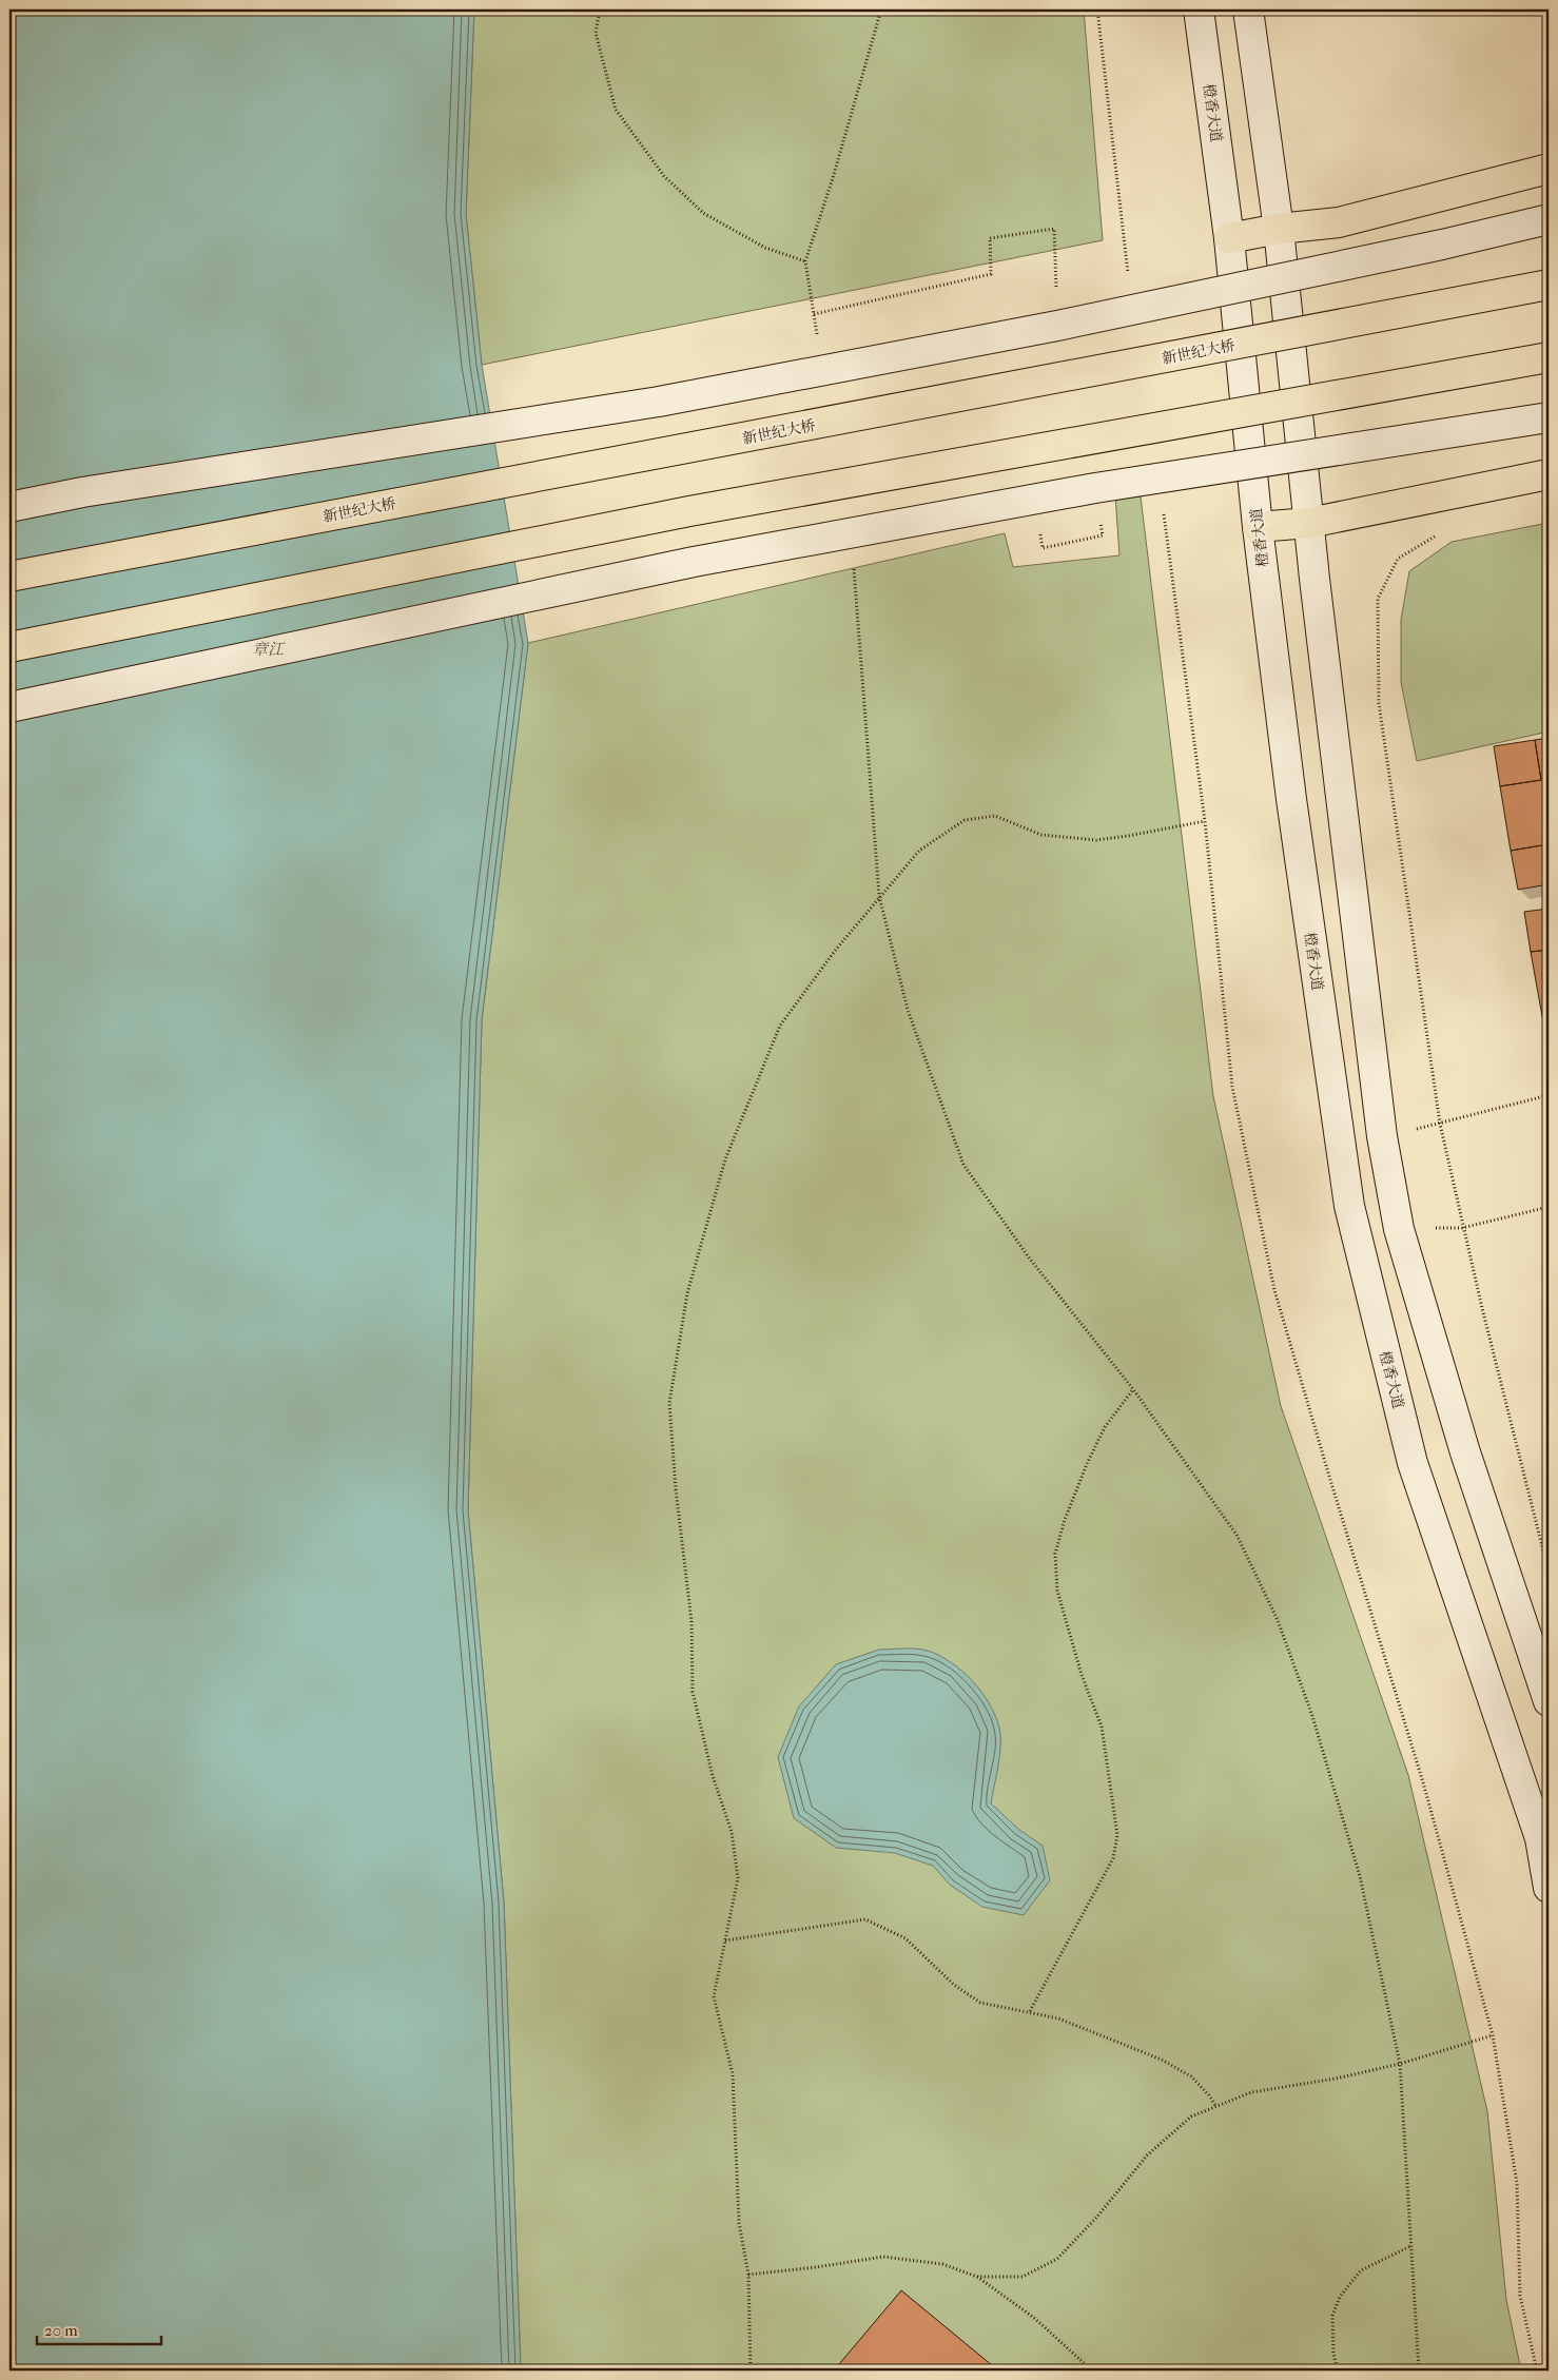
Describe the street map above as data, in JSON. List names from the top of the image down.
{
  "streets": {
    "main road": ["橙香大道", "新世纪大桥"]
  },
  "water": ["章江"],
  "scale_bar": "20 m"
}
